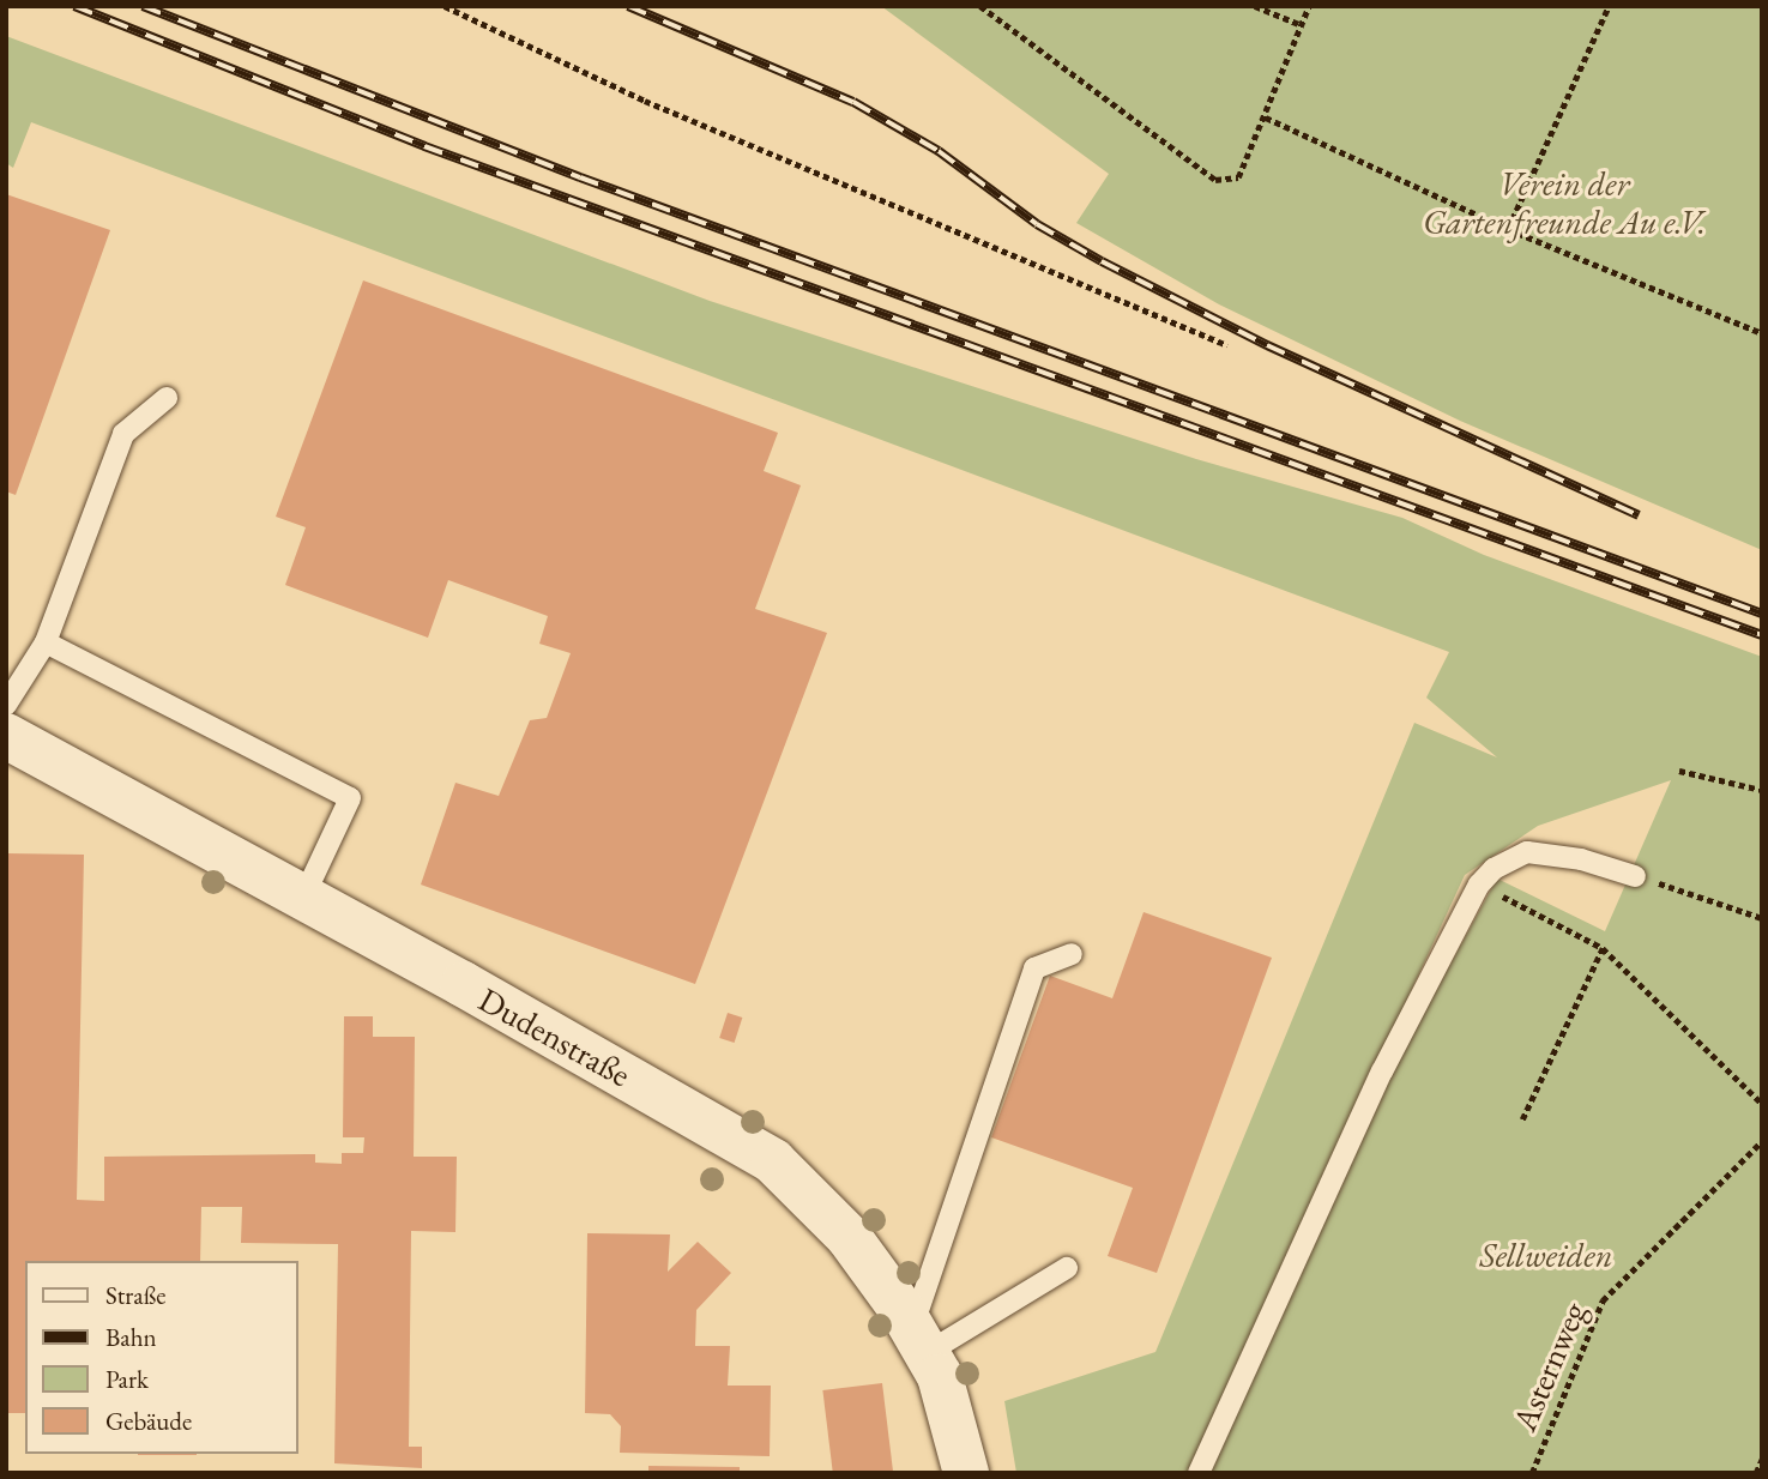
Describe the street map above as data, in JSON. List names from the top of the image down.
{
  "streets": {
    "street": ["Dudenstraße"],
    "path": ["Asternweg"]
  },
  "parks": ["Verein der Gartenfreunde Au e.V.", "Sellweiden"],
  "legend": [
    "Straße",
    "Bahn",
    "Park",
    "Gebäude"
  ]
}
